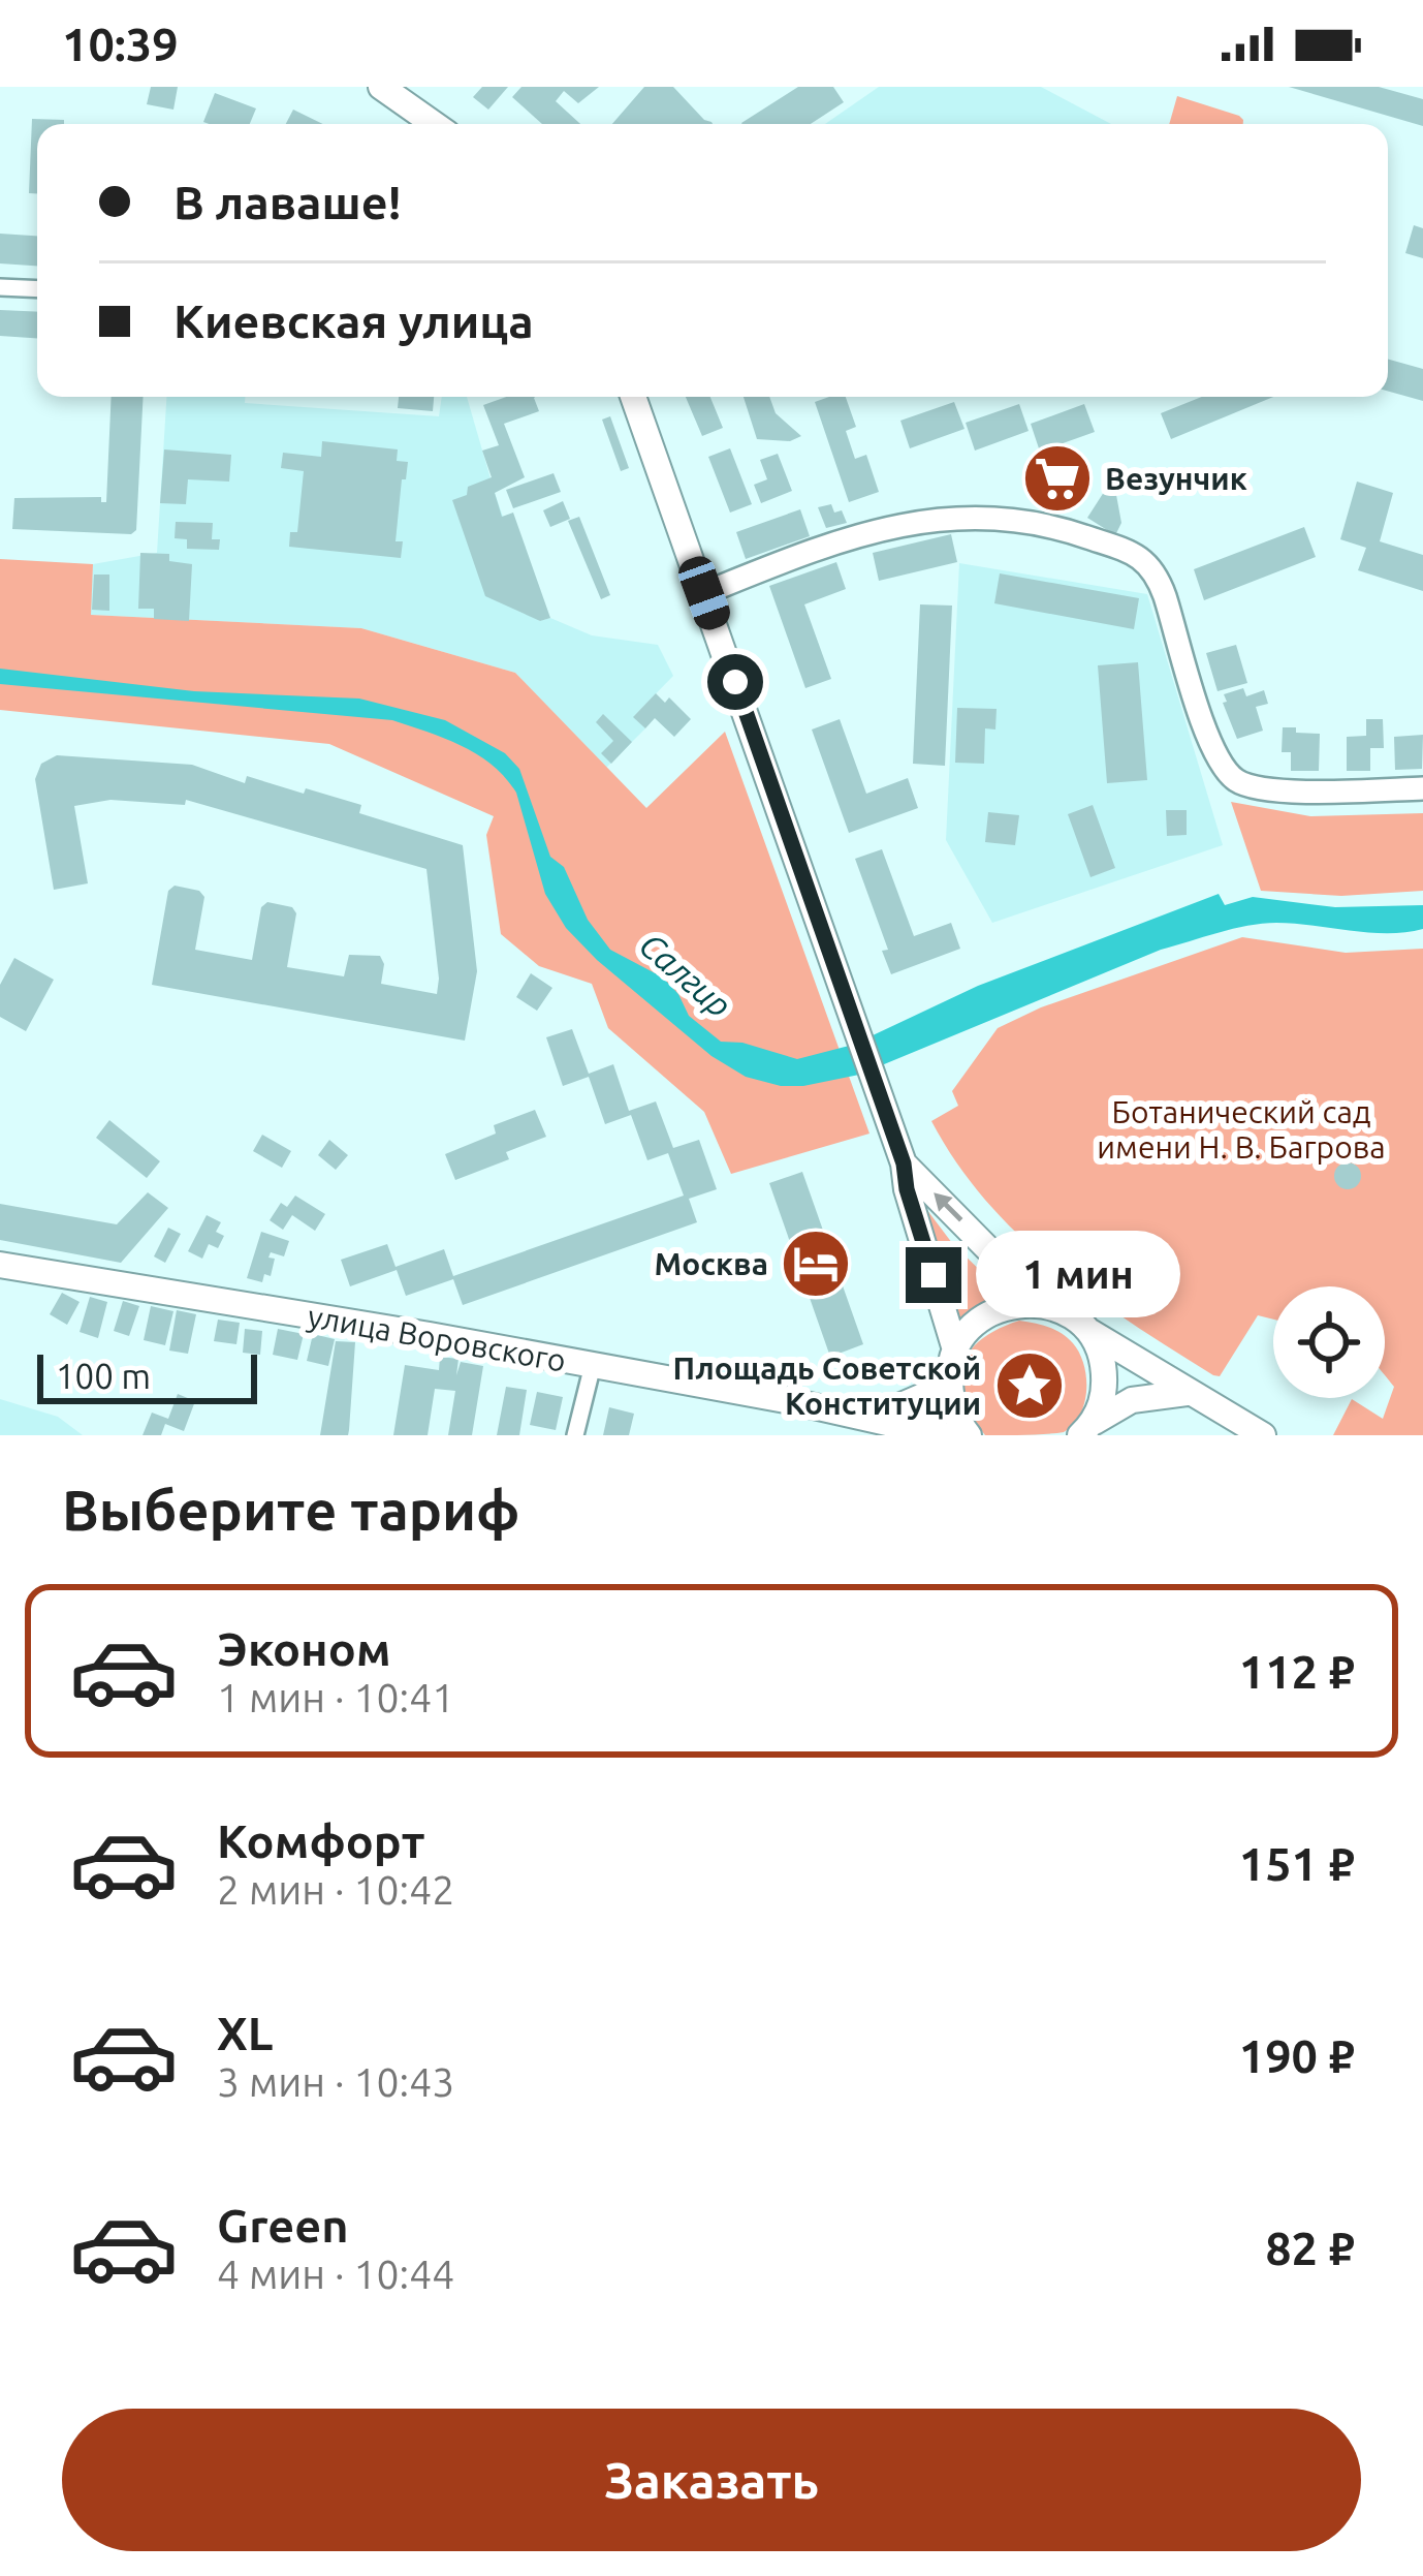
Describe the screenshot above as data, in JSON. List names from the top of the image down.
{
  "streets": {
    "main road": ["улица Воровского"]
  },
  "water": ["Салгир"],
  "parks": ["Ботанический сад имени Н. В. Багрова"],
  "places": {
    "supermarket": ["Везунчик"],
    "hotel": ["Москва"],
    "place": ["Площадь Советской Конституции"]
  },
  "scale_bar": "100 m",
  "page": {
    "status": "10:39",
    "banner": ["В лаваше!", "Киевская улица"],
    "bubble": "1 мин",
    "scale": "100 m",
    "heading": "Выберите тариф",
    "list": [
      {
        "name": "Эконом",
        "note": "1 мин · 10:41",
        "value": "112 ₽"
      },
      {
        "name": "Комфорт",
        "note": "2 мин · 10:42",
        "value": "151 ₽"
      },
      {
        "name": "XL",
        "note": "3 мин · 10:43",
        "value": "190 ₽"
      },
      {
        "name": "Green",
        "note": "4 мин · 10:44",
        "value": "82 ₽"
      }
    ],
    "buttons": "Заказать"
  }
}
